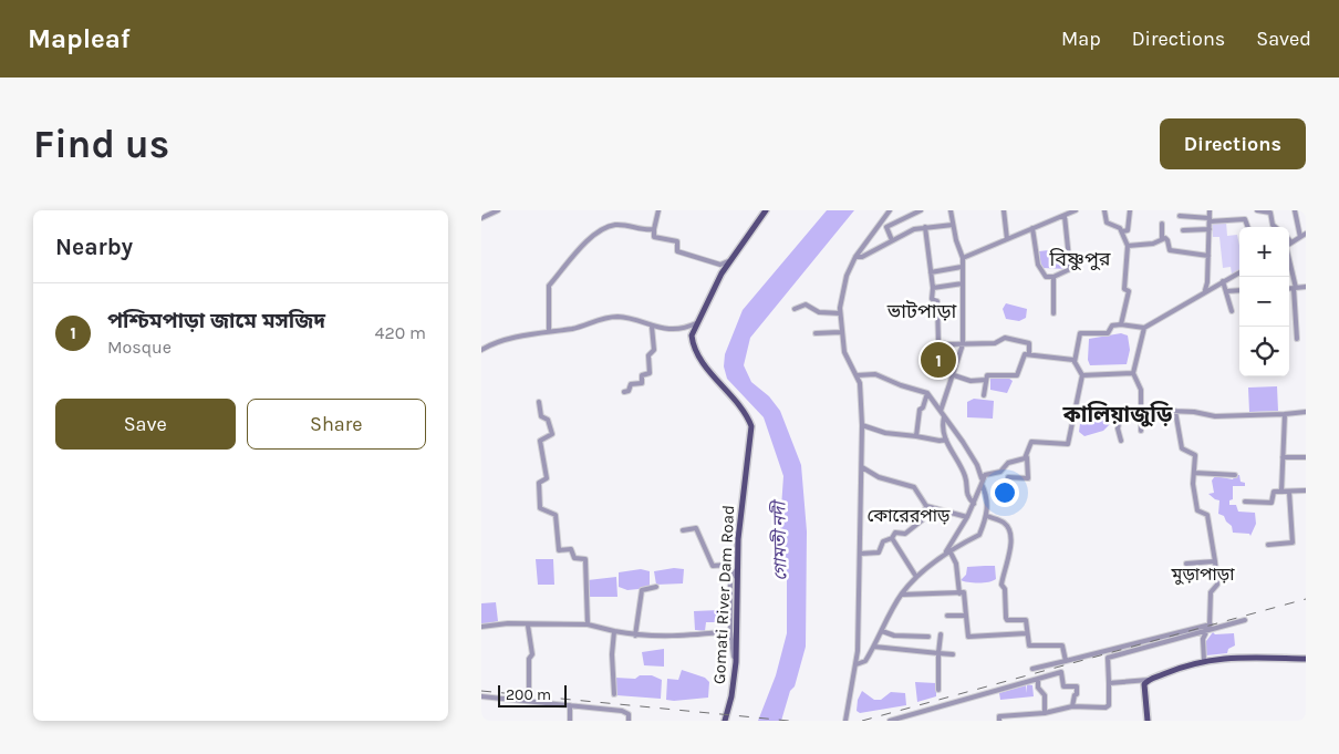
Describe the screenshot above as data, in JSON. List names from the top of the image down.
{
  "streets": {
    "main road": ["Gomati River Dam Road"]
  },
  "districts": [
    "বিষ্ণুপুর",
    "ভাটপাড়া",
    "কালিয়াজুড়ি",
    "কোরেরপাড়",
    "মুড়াপাড়া"
  ],
  "water": ["গোমতী নদী"],
  "scale_bar": "200 m",
  "page": {
    "header": "Mapleaf",
    "nav": ["Map", "Directions", "Saved"],
    "buttons": [
      "Directions",
      ["Save", "Share"]
    ],
    "title": "Find us",
    "heading": "Nearby",
    "map_buttons": ["+", "−"],
    "list": [
      {
        "mark": "1",
        "name": "পশ্চিমপাড়া জামে মসজিদ",
        "note": "Mosque",
        "value": "420 m"
      }
    ],
    "pins": "1",
    "scale": "200 m"
  }
}
